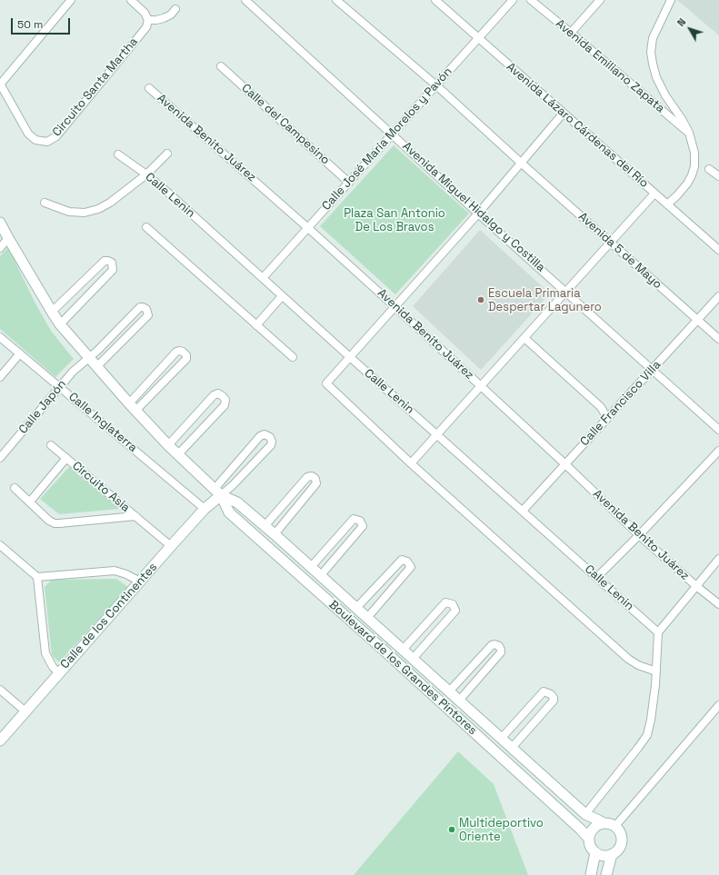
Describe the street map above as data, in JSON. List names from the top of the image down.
{
  "streets": {
    "street": [
      "Avenida Emiliano Zapata",
      "Circuito Santa Martha",
      "Calle del Campesino",
      "Avenida Lázaro Cárdenas del Río",
      "Avenida Benito Juárez",
      "Calle José María Morelos y Pavón",
      "Calle Lenin",
      "Avenida Miguel Hidalgo y Costilla",
      "Avenida 5 de Mayo",
      "Calle Francisco Villa",
      "Calle Japón",
      "Calle Inglaterra",
      "Circuito Asia",
      "Calle de los Continentes",
      "Boulevard de los Grandes Pintores"
    ]
  },
  "crossings": [
    ["Calle del Campesino", "Calle José María Morelos y Pavón"],
    ["Avenida Lázaro Cárdenas del Río", "Calle José María Morelos y Pavón"],
    ["Avenida Benito Juárez", "Calle José María Morelos y Pavón"],
    ["Avenida Benito Juárez", "Calle Francisco Villa"],
    ["Calle José María Morelos y Pavón", "Calle Lenin"],
    ["Calle José María Morelos y Pavón", "Avenida Miguel Hidalgo y Costilla"],
    ["Calle José María Morelos y Pavón", "Avenida 5 de Mayo"],
    ["Calle Lenin", "Calle Francisco Villa"],
    ["Avenida Miguel Hidalgo y Costilla", "Calle Francisco Villa"],
    ["Avenida 5 de Mayo", "Calle Francisco Villa"],
    ["Calle Japón", "Calle Inglaterra"],
    ["Calle Japón", "Boulevard de los Grandes Pintores"],
    ["Calle Inglaterra", "Calle de los Continentes"],
    ["Circuito Asia", "Calle de los Continentes"],
    ["Calle de los Continentes", "Boulevard de los Grandes Pintores"]
  ],
  "parks": ["Plaza San Antonio De Los Bravos"],
  "places": ["Escuela Primaria Despertar Lagunero", "Multideportivo Oriente"],
  "scale_bar": "50 m",
  "north": "top left"
}
